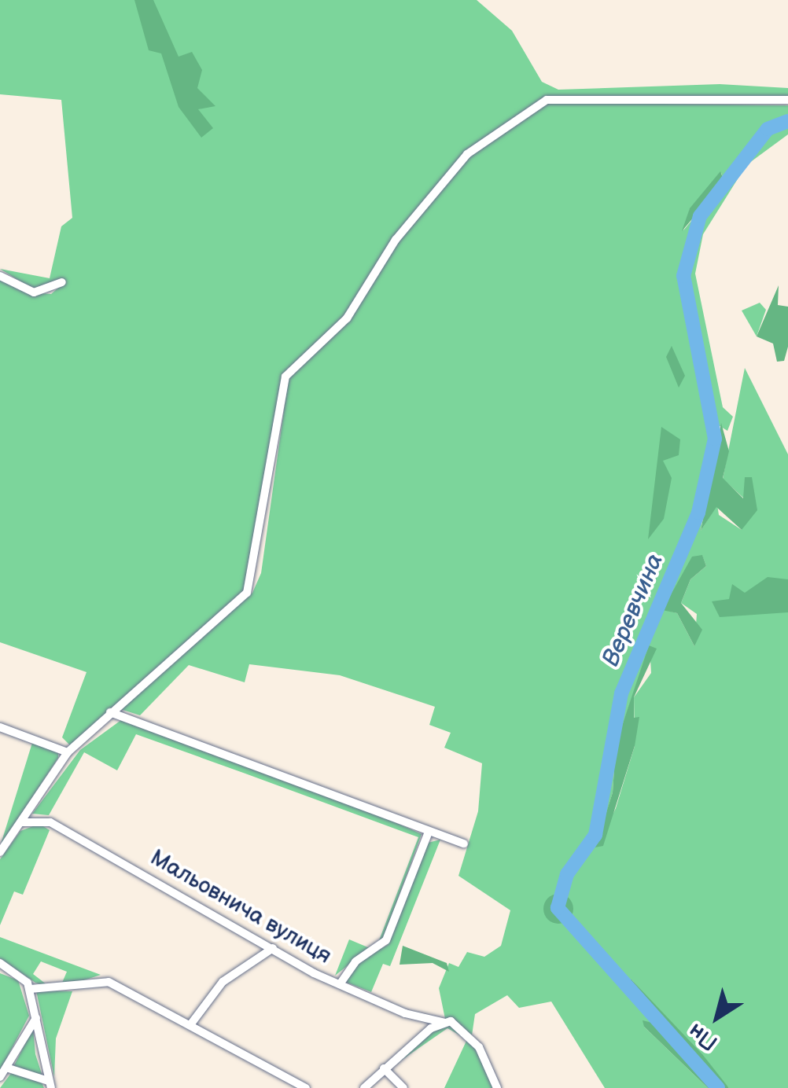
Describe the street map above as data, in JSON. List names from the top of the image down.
{
  "streets": {
    "street": ["Мальовнича вулиця"]
  },
  "water": ["Веревчина"],
  "north": "bottom left"
}
